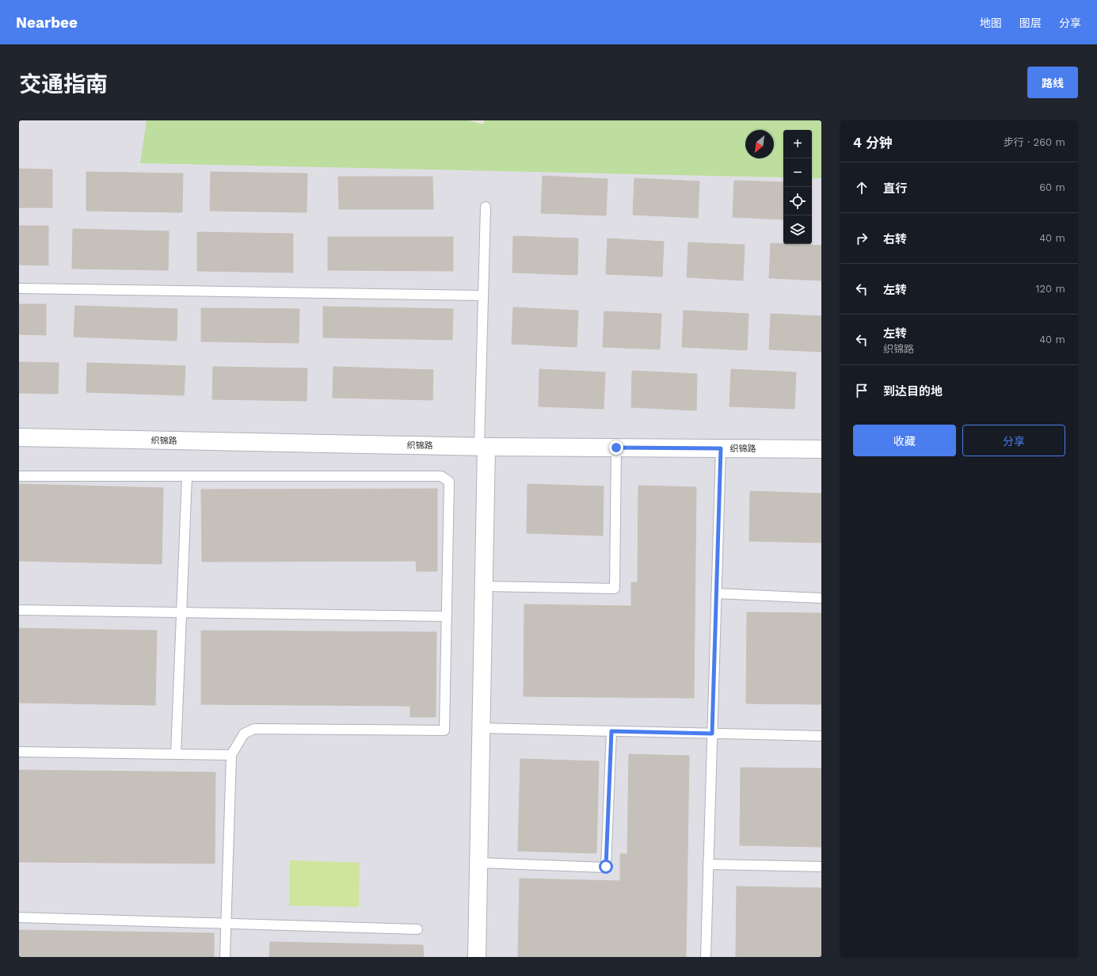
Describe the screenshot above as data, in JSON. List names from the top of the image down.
{
  "streets": {
    "street": ["织锦路"]
  },
  "north": "bottom left",
  "page": {
    "header": "Nearbee",
    "nav": ["地图", "图层", "分享"],
    "title": "交通指南",
    "buttons": [
      "路线",
      ["收藏", "分享"]
    ],
    "heading": ["4 分钟", "步行 · 260 m"],
    "map_buttons": ["+", "−"],
    "list": [
      ["直行", "60 m"],
      ["右转", "40 m"],
      ["左转", "120 m"],
      ["左转", "织锦路", "40 m"],
      "到达目的地"
    ]
  }
}
